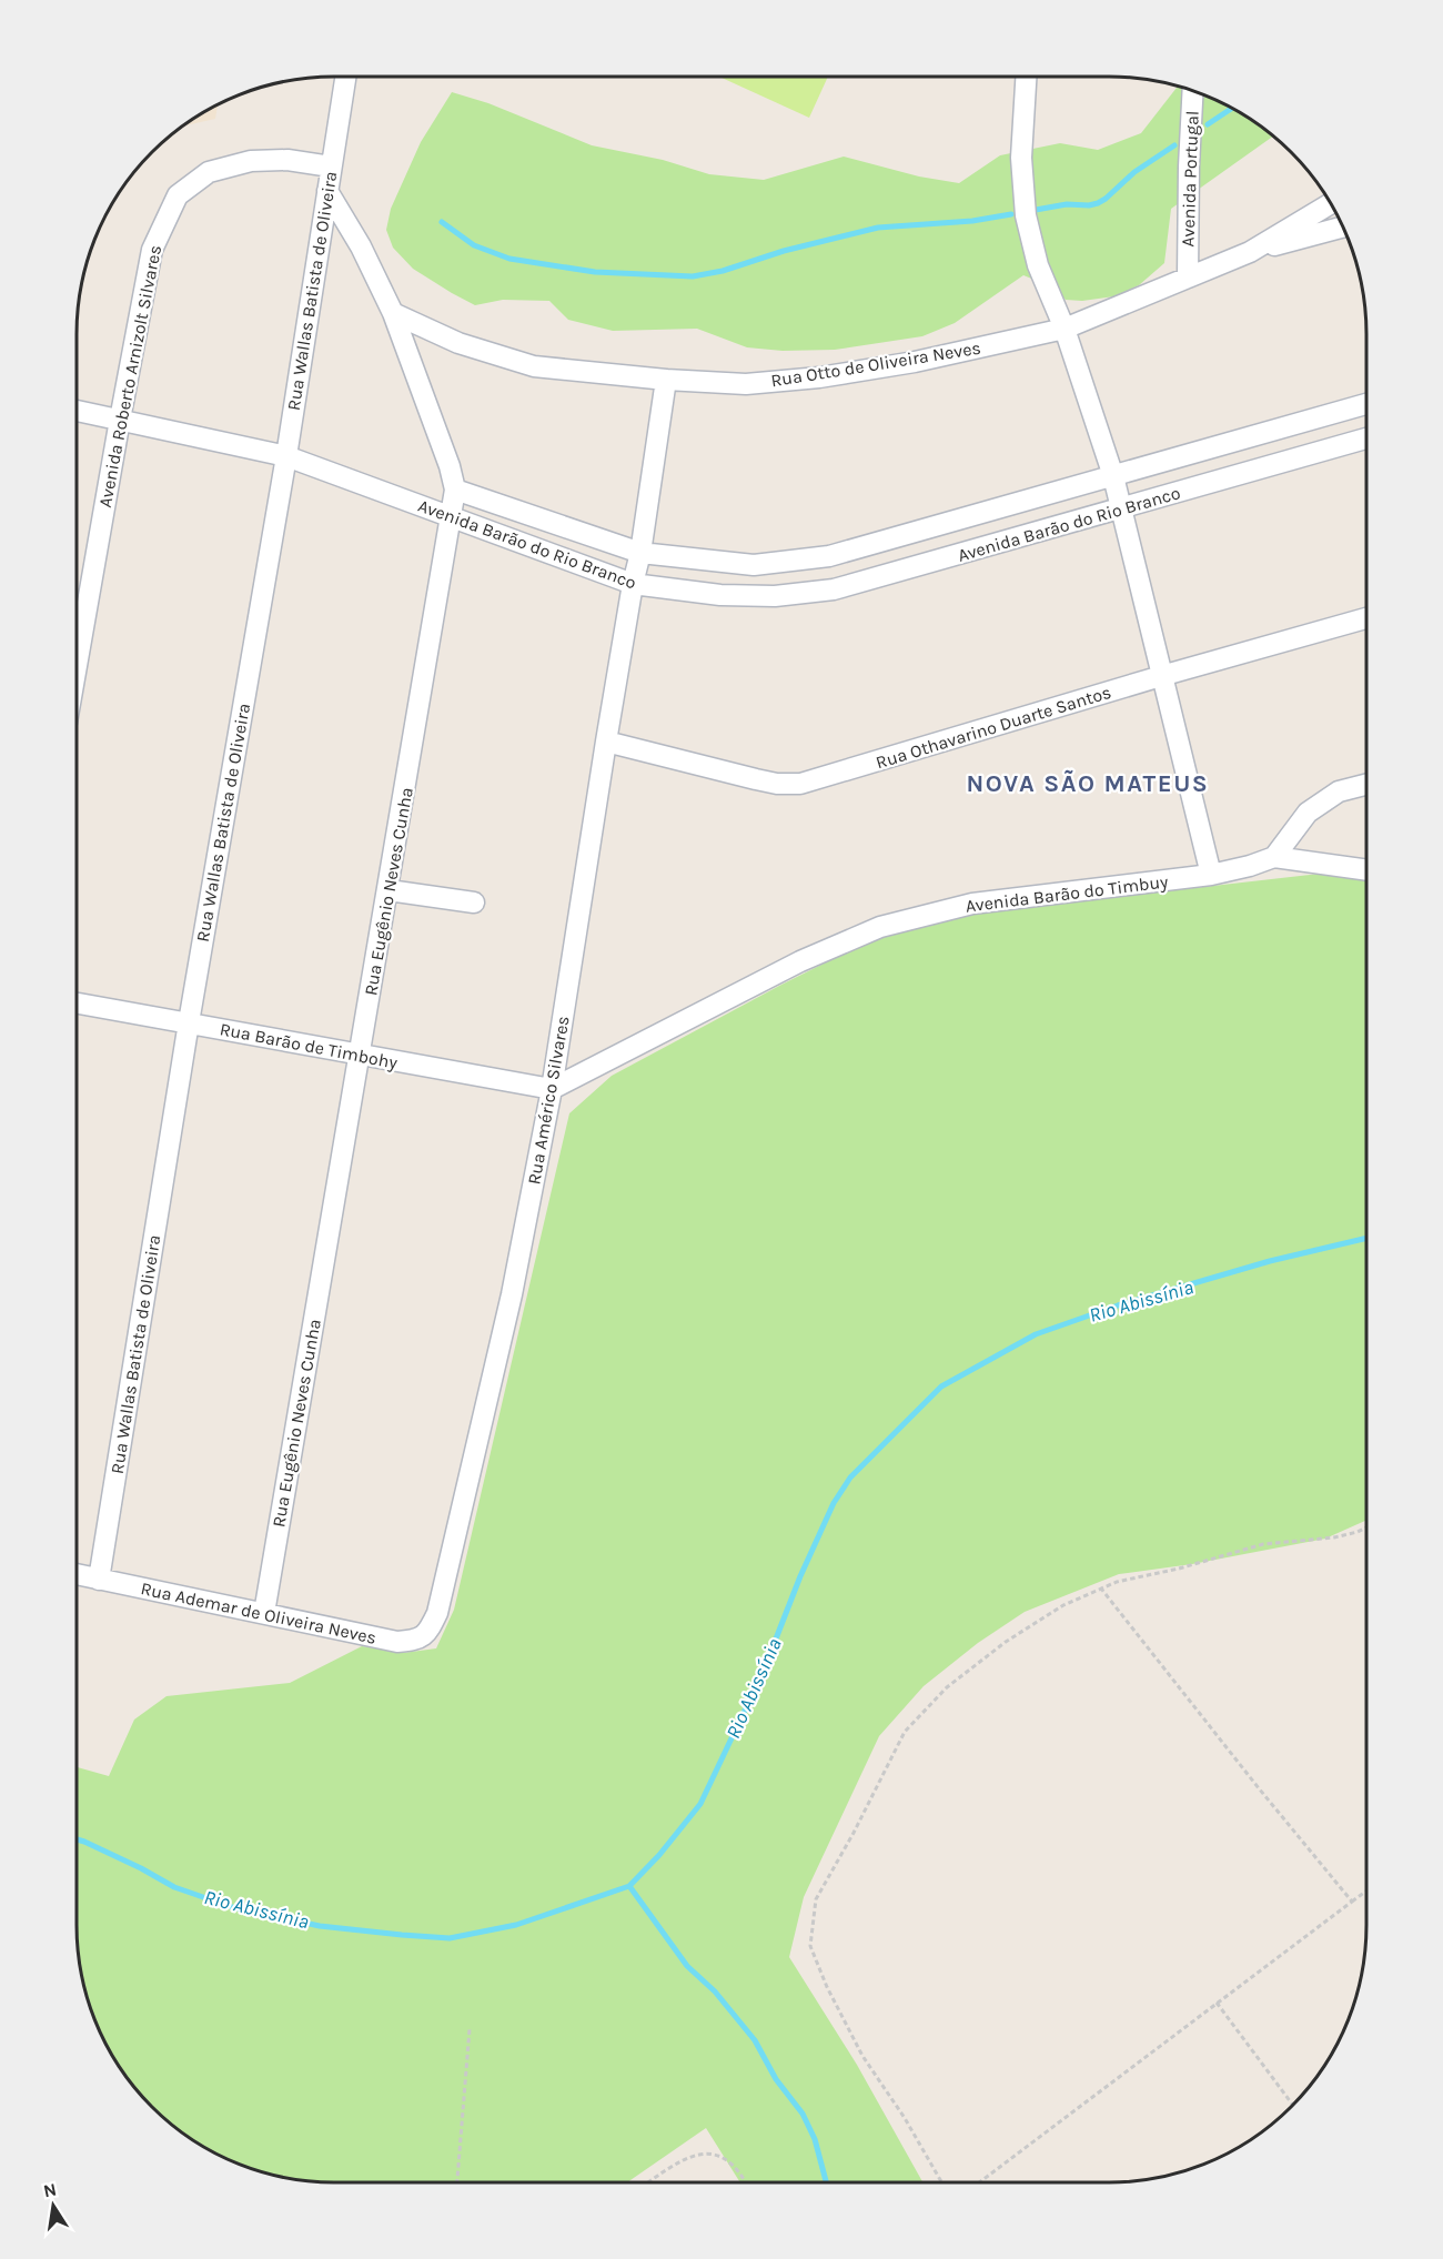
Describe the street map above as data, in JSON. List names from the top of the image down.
{
  "streets": {
    "street": [
      "Avenida Portugal",
      "Rua Wallas Batista de Oliveira",
      "Rua Otto de Oliveira Neves",
      "Avenida Roberto Arnizolt Silvares",
      "Avenida Barão do Rio Branco",
      "Rua Othavarino Duarte Santos",
      "Rua Eugênio Neves Cunha",
      "Avenida Barão do Timbuy",
      "Rua Barão de Timbohy",
      "Rua Américo Silvares",
      "Rua Ademar de Oliveira Neves"
    ]
  },
  "crossings": [
    ["Avenida Portugal", "Rua Otto de Oliveira Neves"],
    ["Rua Wallas Batista de Oliveira", "Avenida Roberto Arnizolt Silvares"],
    ["Rua Wallas Batista de Oliveira", "Avenida Barão do Rio Branco"],
    ["Rua Wallas Batista de Oliveira", "Rua Eugênio Neves Cunha"],
    ["Rua Wallas Batista de Oliveira", "Rua Barão de Timbohy"],
    ["Rua Wallas Batista de Oliveira", "Rua Ademar de Oliveira Neves"],
    ["Rua Otto de Oliveira Neves", "Rua Eugênio Neves Cunha"],
    ["Rua Otto de Oliveira Neves", "Rua Américo Silvares"],
    ["Avenida Roberto Arnizolt Silvares", "Avenida Barão do Rio Branco"],
    ["Avenida Barão do Rio Branco", "Rua Eugênio Neves Cunha"],
    ["Avenida Barão do Rio Branco", "Rua Américo Silvares"],
    ["Rua Othavarino Duarte Santos", "Rua Américo Silvares"],
    ["Rua Eugênio Neves Cunha", "Rua Barão de Timbohy"],
    ["Rua Eugênio Neves Cunha", "Rua Ademar de Oliveira Neves"],
    ["Avenida Barão do Timbuy", "Rua Barão de Timbohy"],
    ["Avenida Barão do Timbuy", "Rua Américo Silvares"],
    ["Rua Barão de Timbohy", "Rua Américo Silvares"],
    ["Rua Américo Silvares", "Rua Ademar de Oliveira Neves"]
  ],
  "districts": ["NOVA SÃO MATEUS"],
  "water": ["Rio Abissínia"],
  "north": "top"
}
